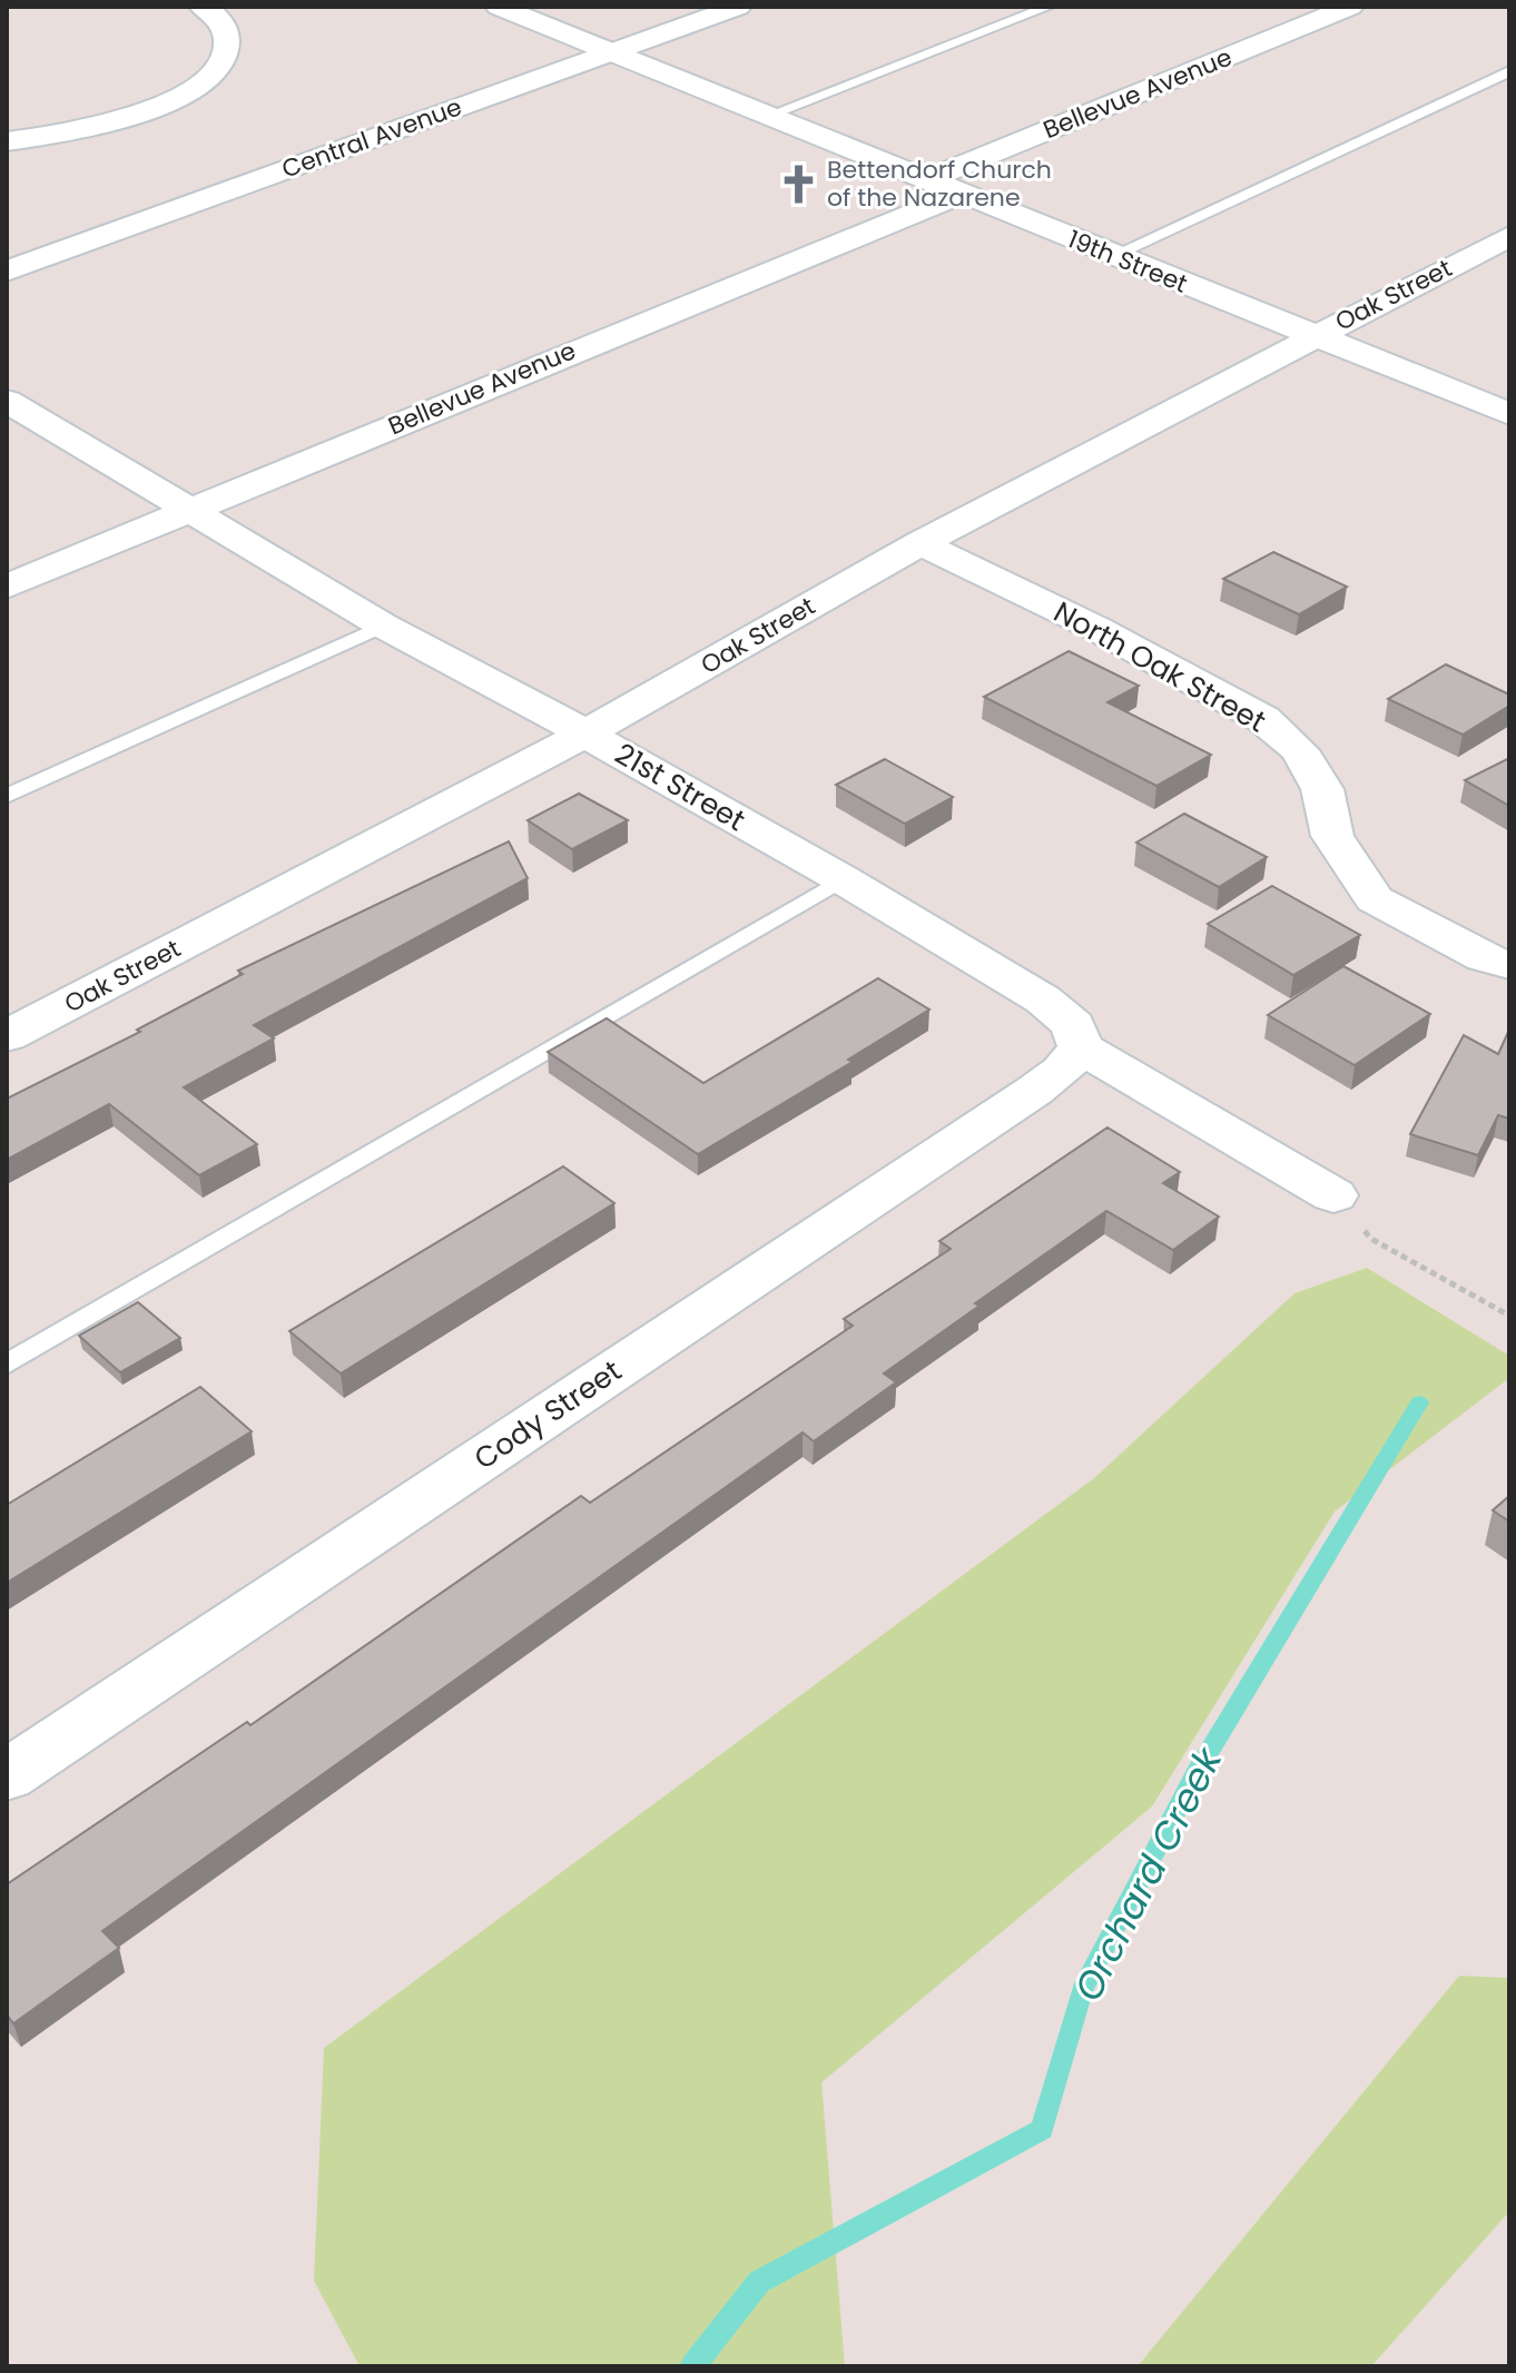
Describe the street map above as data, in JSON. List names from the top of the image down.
{
  "streets": {
    "street": [
      "Bellevue Avenue",
      "Central Avenue",
      "19th Street",
      "Oak Street",
      "North Oak Street",
      "21st Street",
      "Cody Street"
    ]
  },
  "crossings": [
    ["Bellevue Avenue", "19th Street"],
    ["Bellevue Avenue", "21st Street"],
    ["Central Avenue", "19th Street"],
    ["19th Street", "Oak Street"],
    ["Oak Street", "North Oak Street"],
    ["Oak Street", "21st Street"],
    ["21st Street", "Cody Street"]
  ],
  "water": ["Orchard Creek"],
  "places": {
    "church": ["Bettendorf Church of the Nazarene"]
  }
}
